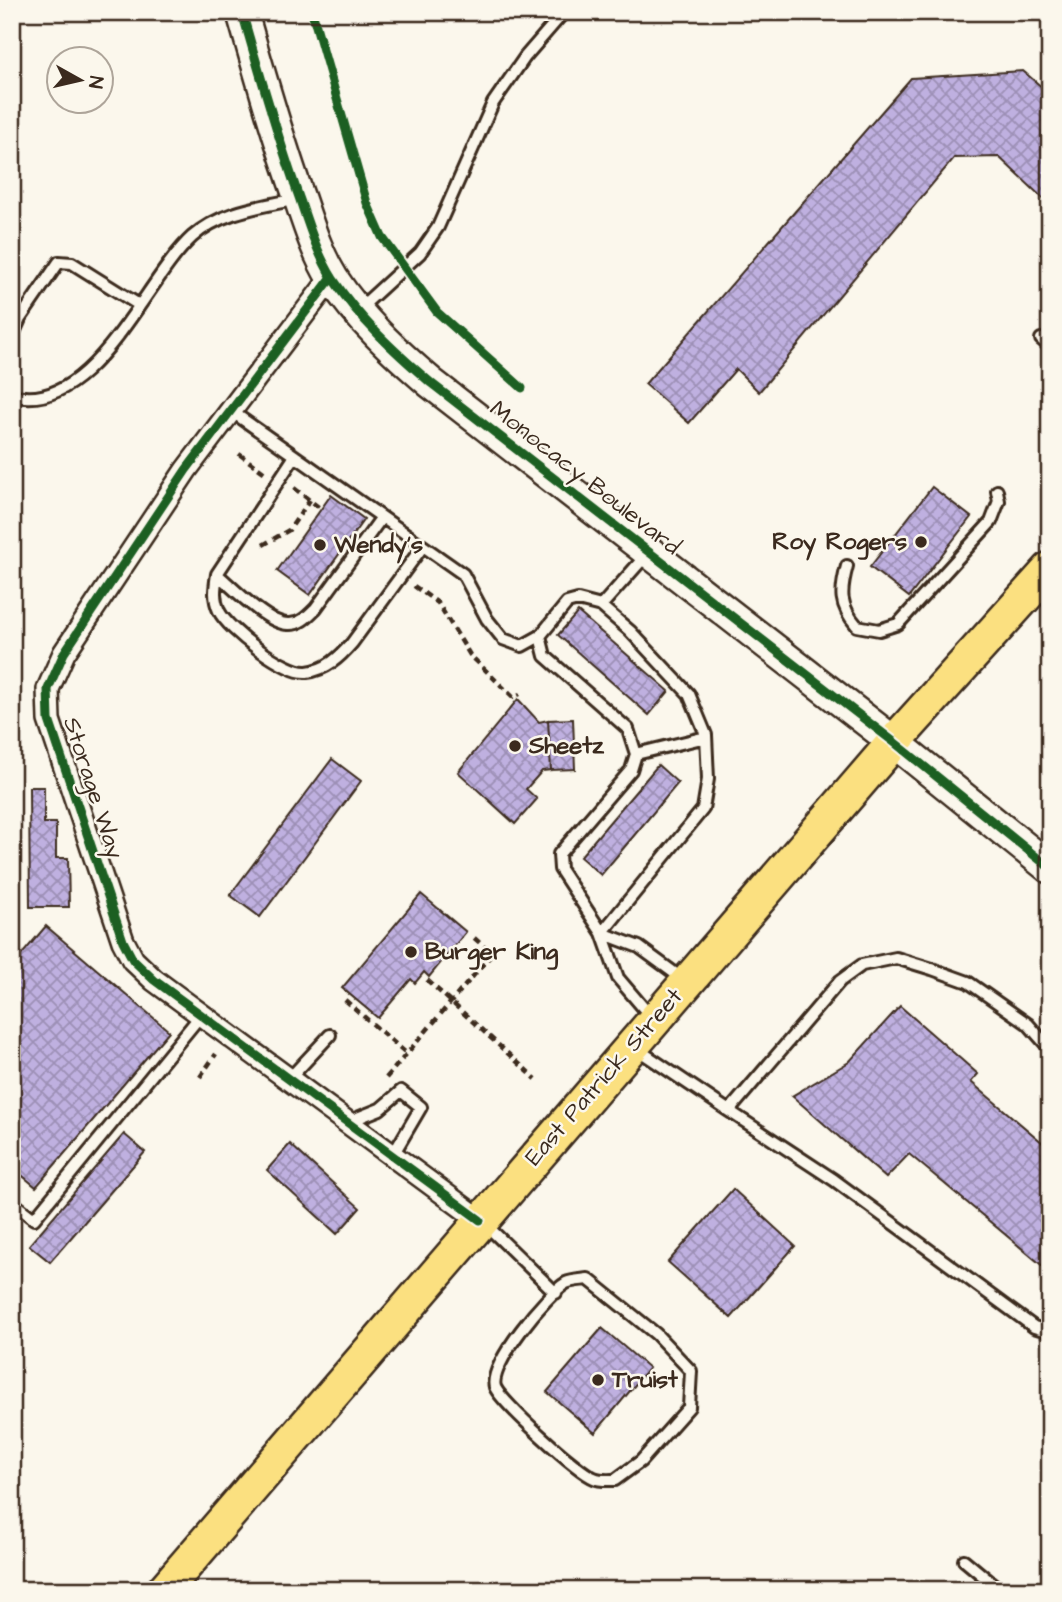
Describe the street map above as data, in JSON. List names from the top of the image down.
{
  "streets": {
    "main road": ["Monocacy Boulevard", "East Patrick Street"],
    "street": ["Storage Way"]
  },
  "crossings": [
    ["Monocacy Boulevard", "Storage Way"],
    ["Monocacy Boulevard", "East Patrick Street"],
    ["Storage Way", "East Patrick Street"]
  ],
  "places": [
    "Roy Rogers",
    "Wendy's",
    "Sheetz",
    "Burger King",
    "Truist"
  ],
  "north": "right"
}
